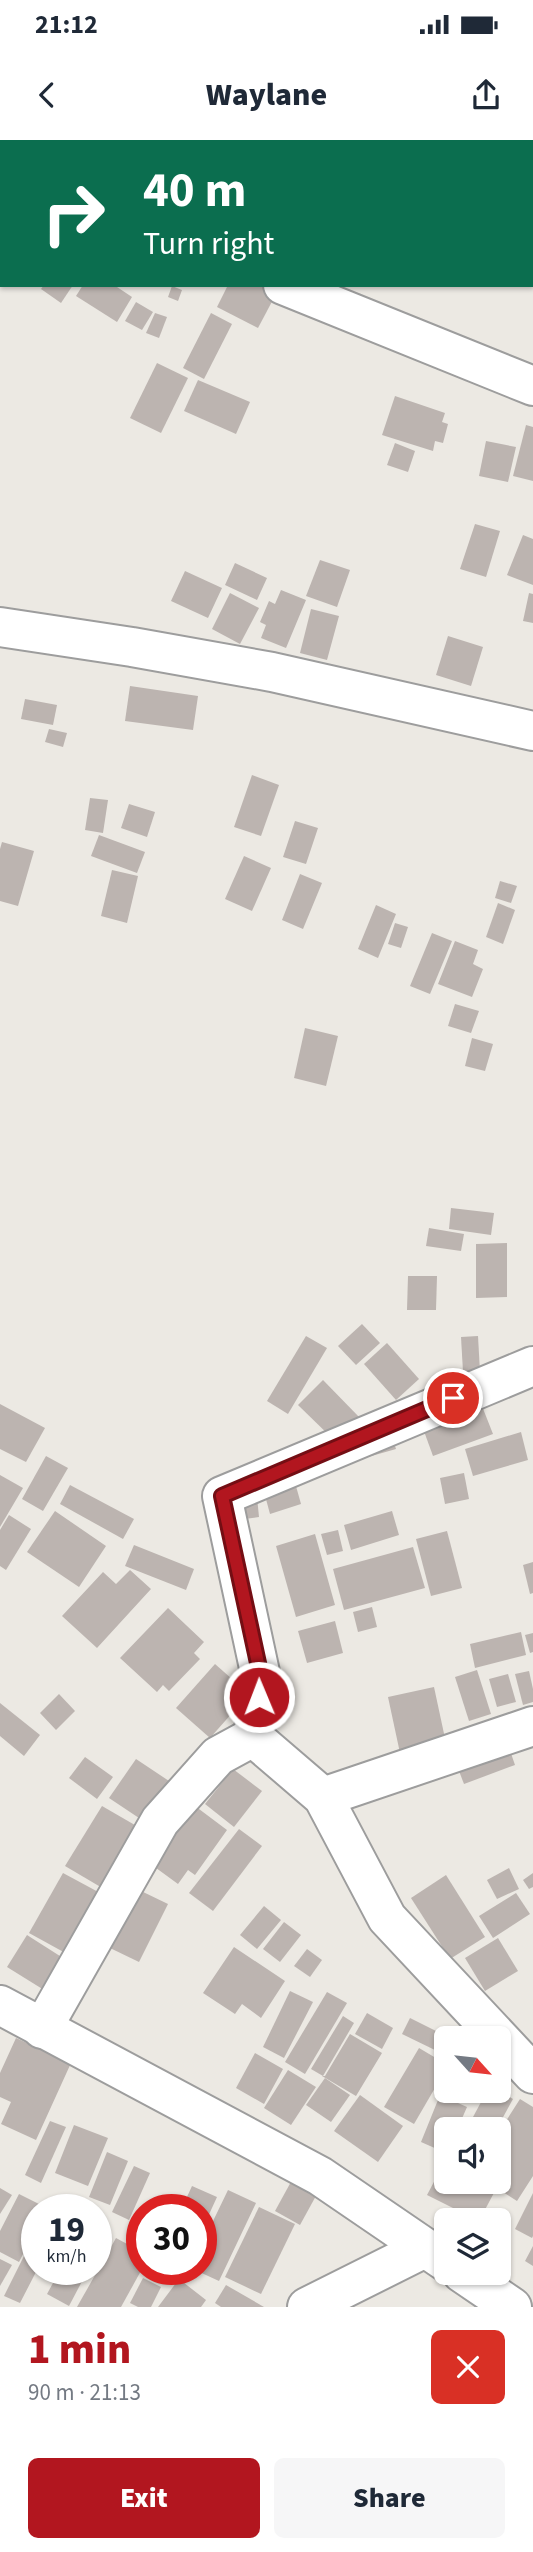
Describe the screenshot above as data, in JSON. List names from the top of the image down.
{
  "north": "bottom right",
  "page": {
    "status": "21:12",
    "header": "Waylane",
    "turn": ["40 m", "Turn right"],
    "speed": "19 km/h",
    "limit": "30",
    "heading": ["1 min", "90 m · 21:13"],
    "buttons": ["Exit", "Share"]
  }
}
